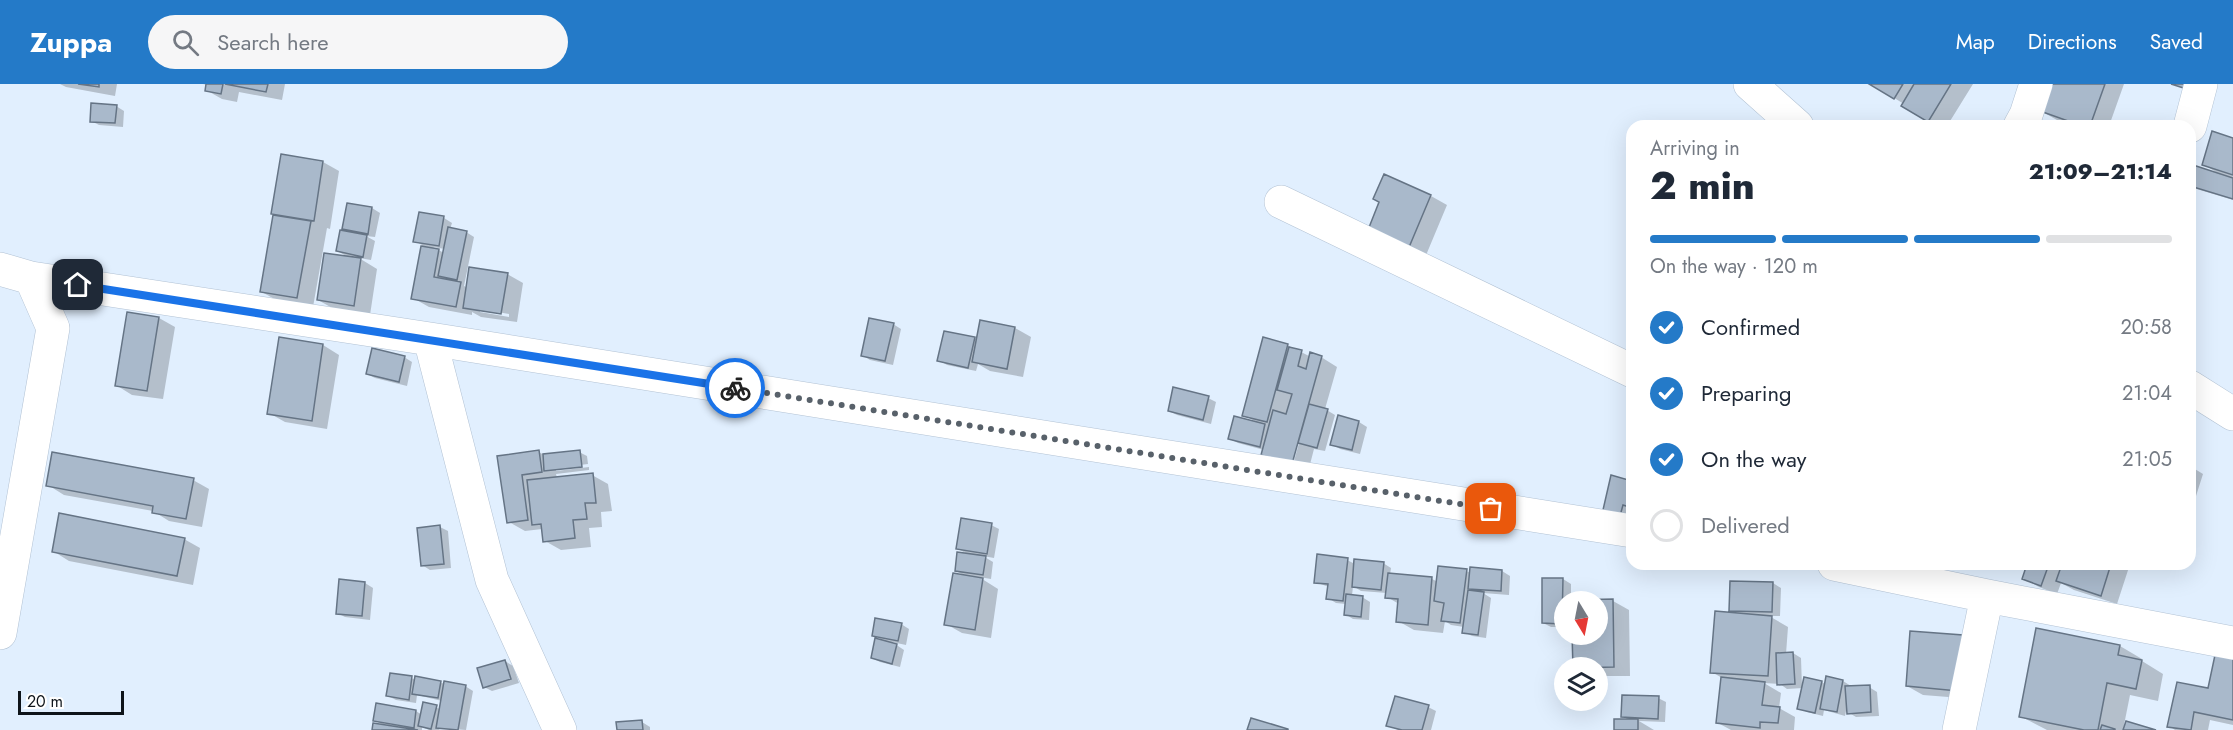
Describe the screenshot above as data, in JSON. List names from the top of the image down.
{
  "scale_bar": "20 m",
  "north": "bottom",
  "page": {
    "header": "Zuppa",
    "search": "Search here",
    "nav": ["Map", "Directions", "Saved"],
    "heading": ["2 min", "Arriving in", "21:09–21:14"],
    "bar": "On the way · 120 m",
    "list": [
      ["Confirmed", "20:58"],
      ["Preparing", "21:04"],
      ["On the way", "21:05"],
      "Delivered"
    ],
    "scale": "20 m"
  }
}
